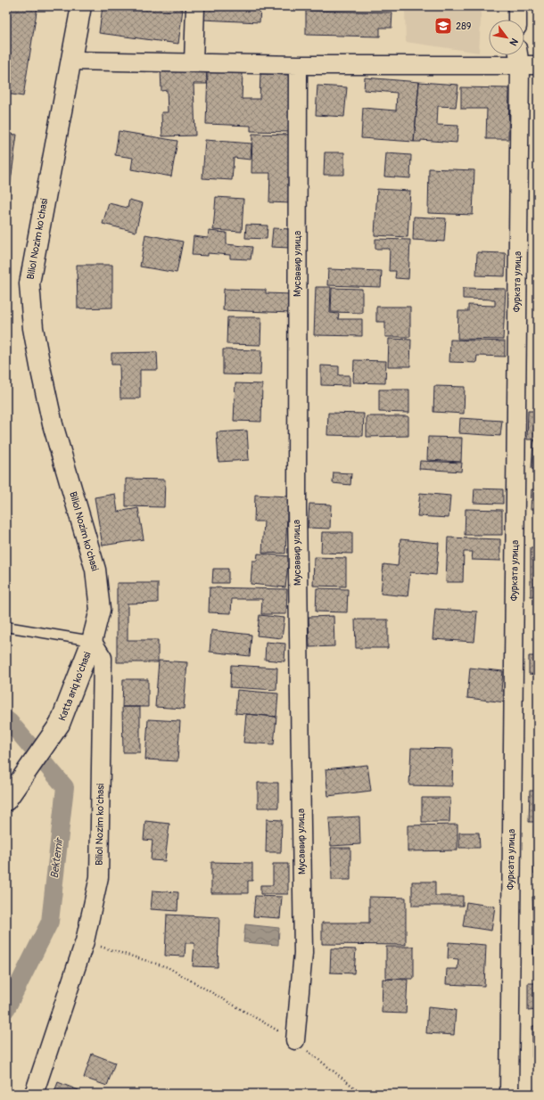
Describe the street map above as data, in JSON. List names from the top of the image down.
{
  "streets": {
    "street": [
      "Biliol Nozim ko'chasi",
      "Мусаввир улица",
      "Фурката улица",
      "Katta ariq ko'chasi"
    ]
  },
  "crossings": [
    ["Biliol Nozim ko'chasi", "Katta ariq ko'chasi"]
  ],
  "water": ["Bektemir"],
  "places": {
    "school or university": ["289"]
  },
  "north": "bottom right"
}
